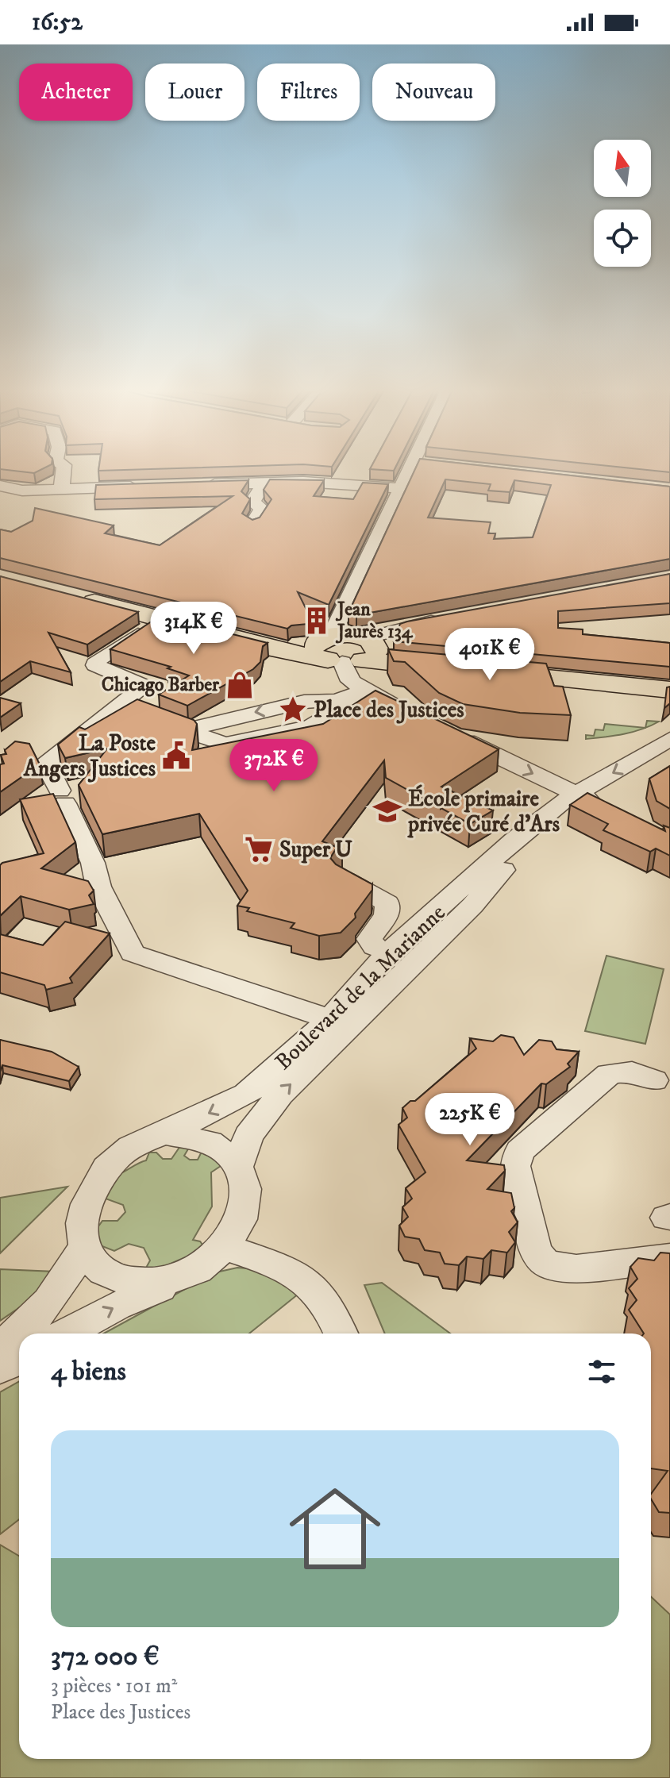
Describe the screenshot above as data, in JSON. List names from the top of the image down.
{
  "streets": {
    "street": ["Boulevard de la Marianne"]
  },
  "places": {
    "building": ["Jean Jaurès 134"],
    "shop": ["Chicago Barber"],
    "place": ["Place des Justices"],
    "public building": ["La Poste Angers Justices"],
    "school or university": ["École primaire privée Curé d'Ars"],
    "supermarket": ["Super U"]
  },
  "north": "top",
  "page": {
    "status": "16:52",
    "chip": [
      "Acheter",
      "Louer",
      "Filtres",
      "Nouveau"
    ],
    "price": [
      "314K €",
      "401K €",
      "372K €",
      "225K €"
    ],
    "heading": "4 biens",
    "list": [
      {
        "name": "372 000 €",
        "note": "3 pièces · 101 m² · Place des Justices"
      }
    ]
  }
}
